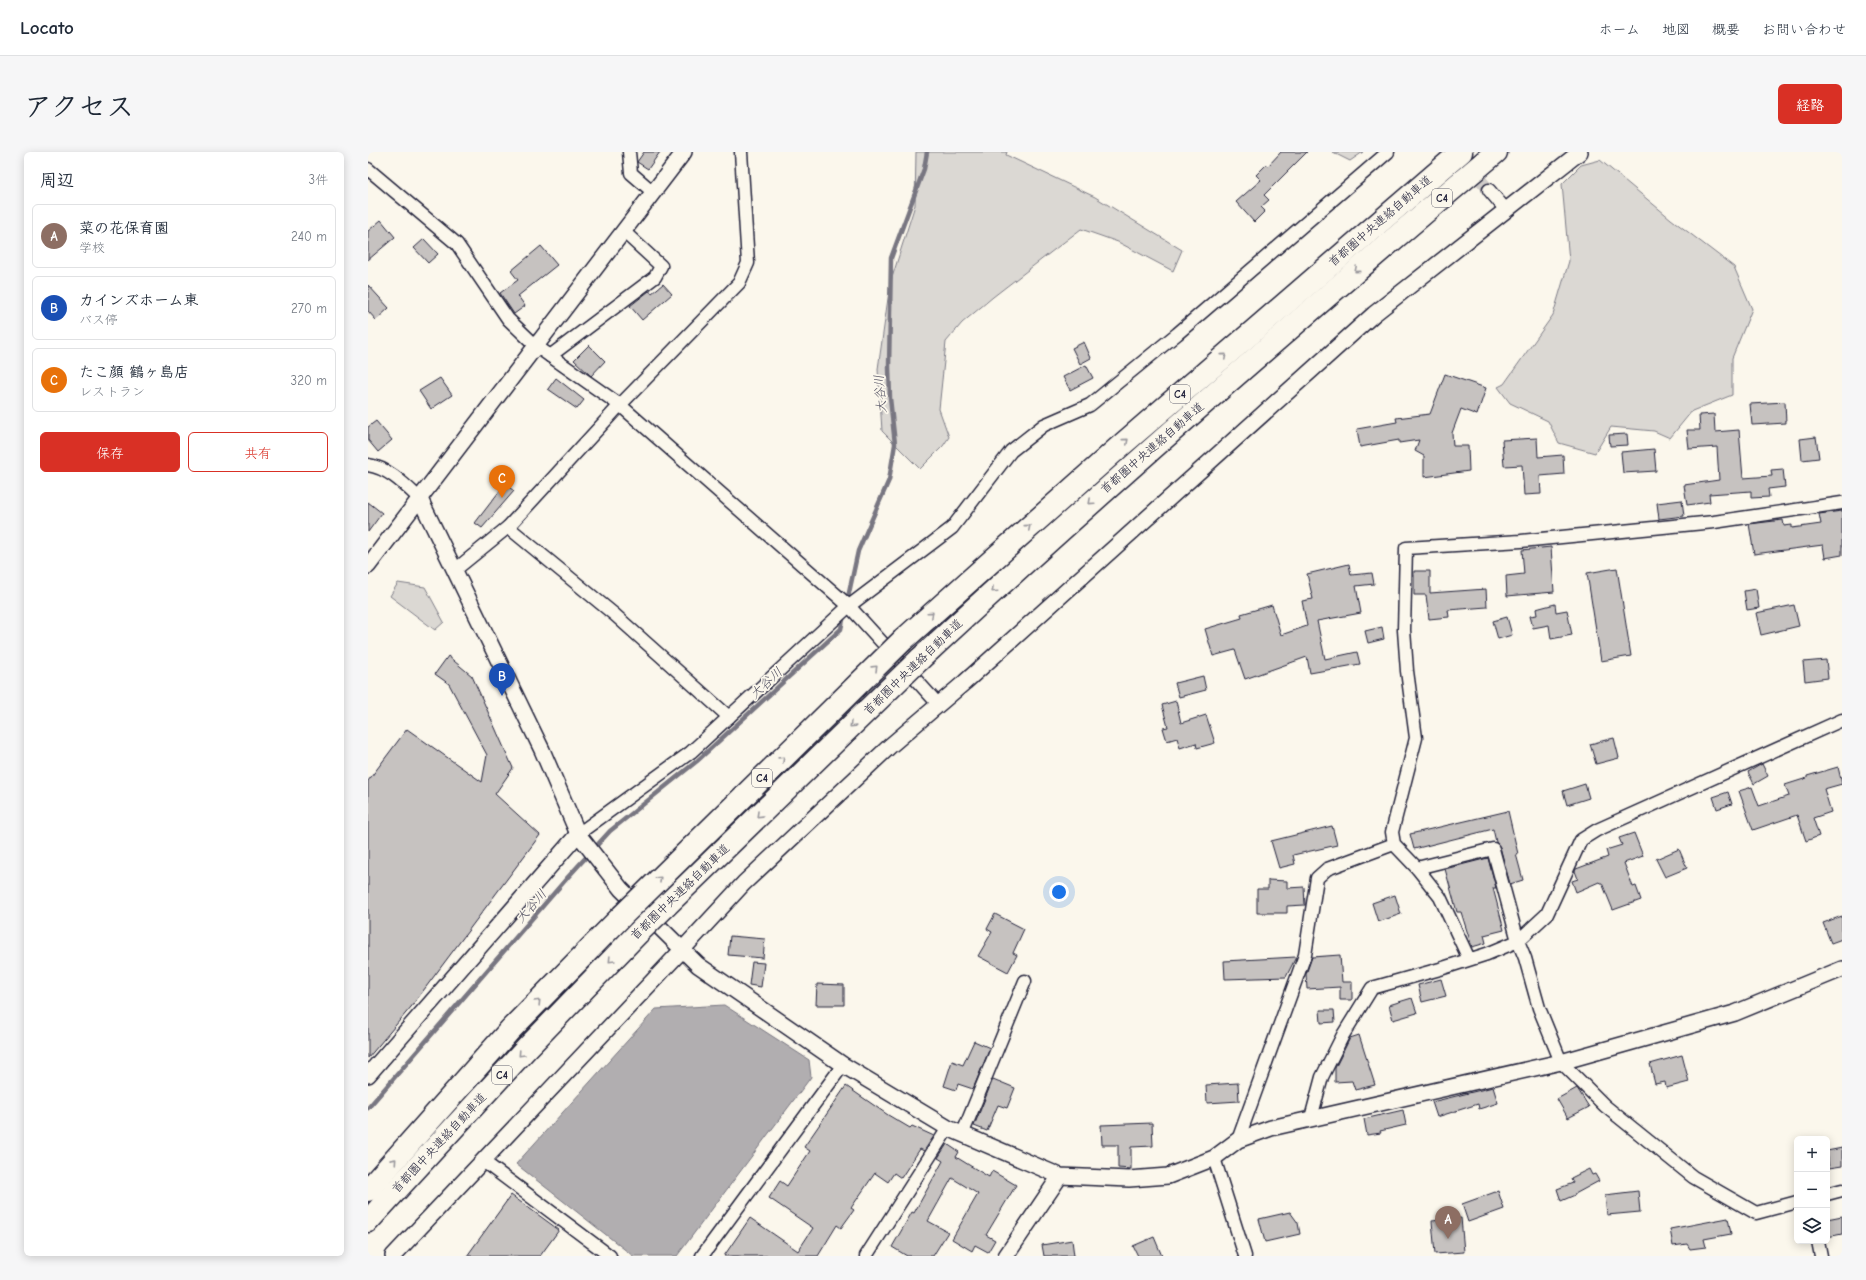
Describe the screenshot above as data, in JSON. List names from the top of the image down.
{
  "streets": {
    "highway": ["C4", "首都圏中央連絡自動車道"]
  },
  "water": ["大谷川"],
  "page": {
    "header": "Locato",
    "nav": [
      "ホーム",
      "地図",
      "概要",
      "お問い合わせ"
    ],
    "title": "アクセス",
    "buttons": [
      "経路",
      ["保存", "共有"]
    ],
    "heading": ["周辺", "3件"],
    "list": [
      {
        "mark": "A",
        "name": "菜の花保育園",
        "note": "学校",
        "value": "240 m"
      },
      {
        "mark": "B",
        "name": "カインズホーム東",
        "note": "バス停",
        "value": "270 m"
      },
      {
        "mark": "C",
        "name": "たこ顔 鶴ヶ島店",
        "note": "レストラン",
        "value": "320 m"
      }
    ],
    "pins": ["C", "B", "A"],
    "map_buttons": ["+", "−"]
  }
}
